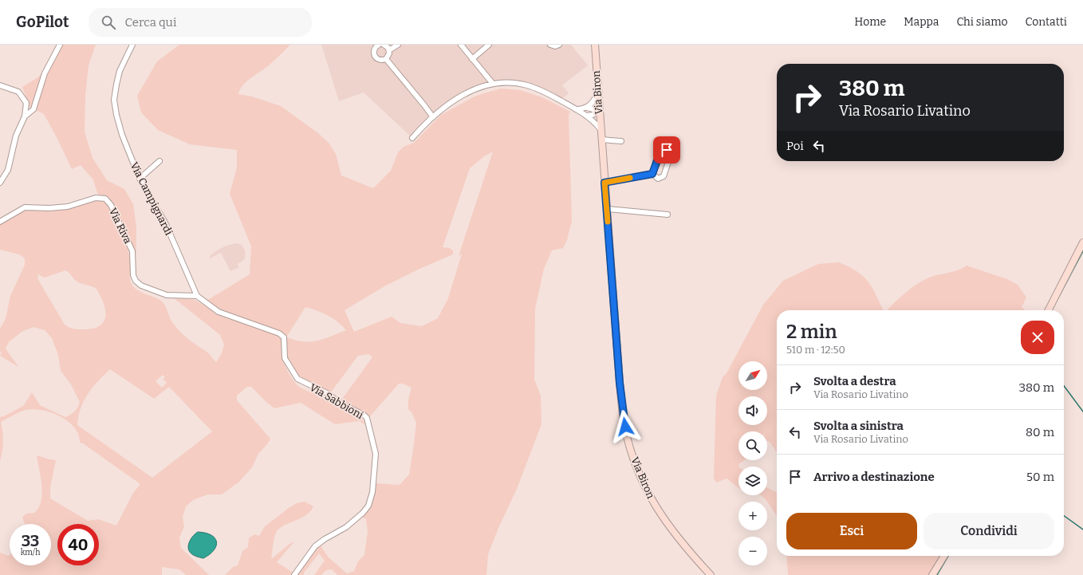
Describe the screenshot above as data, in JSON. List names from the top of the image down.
{
  "streets": {
    "street": [
      "Via Biron",
      "Via Campignardi",
      "Via Riva",
      "Via Sabbioni"
    ]
  },
  "crossings": [
    ["Via Campignardi", "Via Riva"],
    ["Via Campignardi", "Via Sabbioni"],
    ["Via Riva", "Via Sabbioni"]
  ],
  "north": "top right",
  "page": {
    "header": "GoPilot",
    "search": "Cerca qui",
    "nav": [
      "Home",
      "Mappa",
      "Chi siamo",
      "Contatti"
    ],
    "turn": ["380 m", "Via Rosario Livatino"],
    "then": "Poi",
    "heading": ["2 min", "510 m · 12:50"],
    "map_buttons": ["+", "−"],
    "list": [
      {
        "name": "Svolta a destra",
        "note": "Via Rosario Livatino",
        "value": "380 m"
      },
      {
        "name": "Svolta a sinistra",
        "note": "Via Rosario Livatino",
        "value": "80 m"
      },
      {
        "name": "Arrivo a destinazione",
        "value": "50 m"
      }
    ],
    "buttons": ["Esci", "Condividi"],
    "speed": "33 km/h",
    "limit": "40"
  }
}
